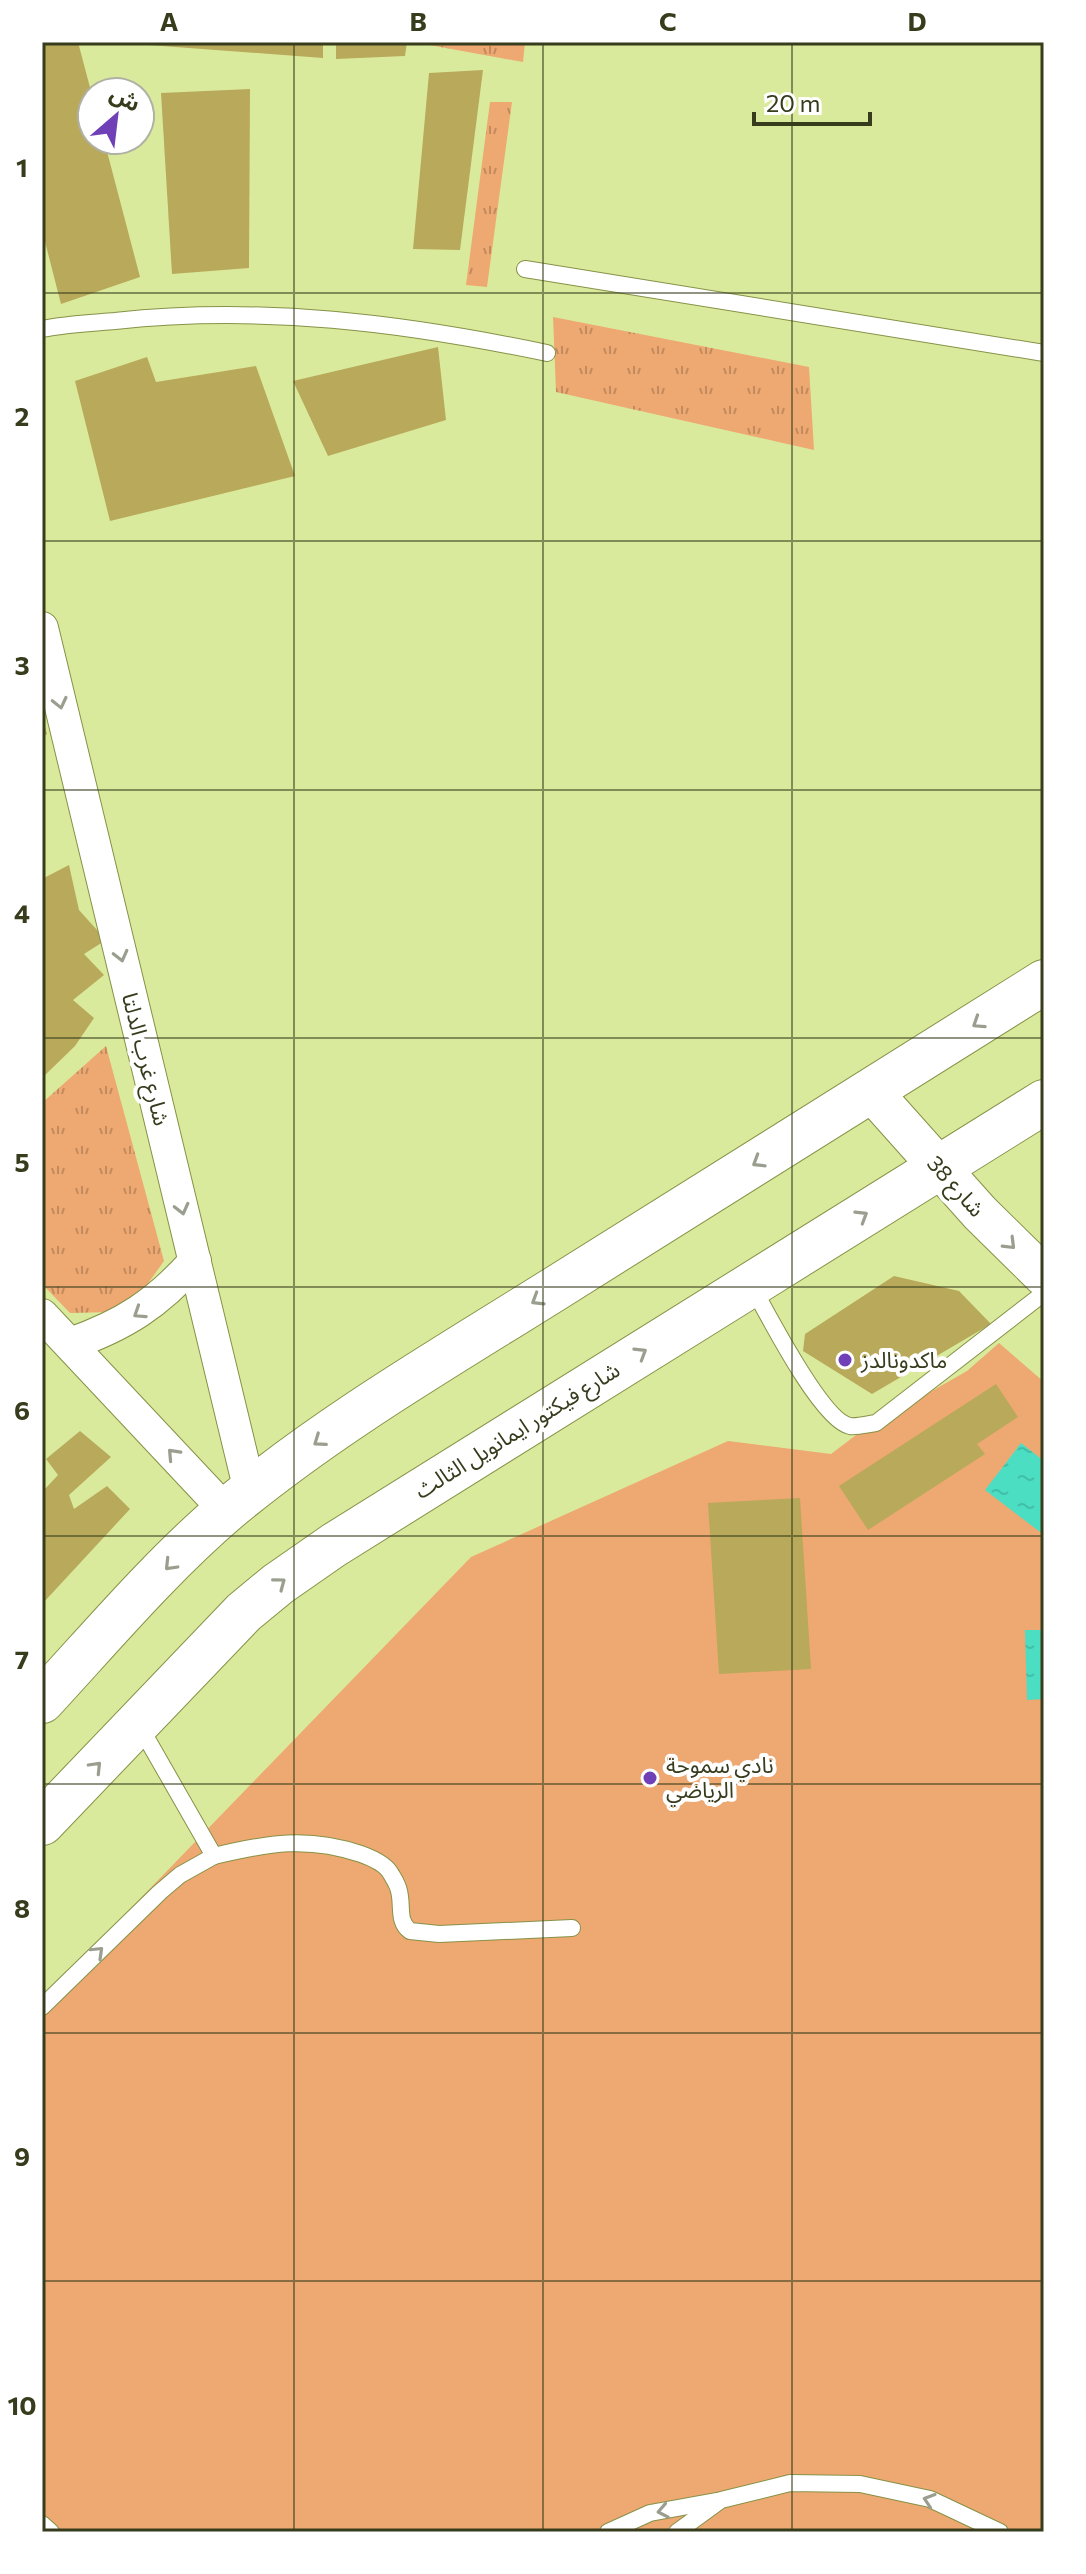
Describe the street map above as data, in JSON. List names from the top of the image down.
{
  "streets": {
    "main road": ["شارع فيكتور ايمانويل الثالث"],
    "street": ["شارع غرب الدلتا", "شارع 38"]
  },
  "crossings": [
    ["شارع 38", "شارع فيكتور ايمانويل الثالث"]
  ],
  "one_way": ["شارع غرب الدلتا", "شارع 38"],
  "places": ["ماكدونالدز", "نادي سموحة الرياضي"],
  "scale_bar": "20 m",
  "north": "top right",
  "grid": {
    "columns": [
      "A",
      "B",
      "C",
      "D"
    ],
    "rows": [
      "1",
      "2",
      "3",
      "4",
      "5",
      "6",
      "7",
      "8",
      "9",
      "10"
    ]
  }
}
